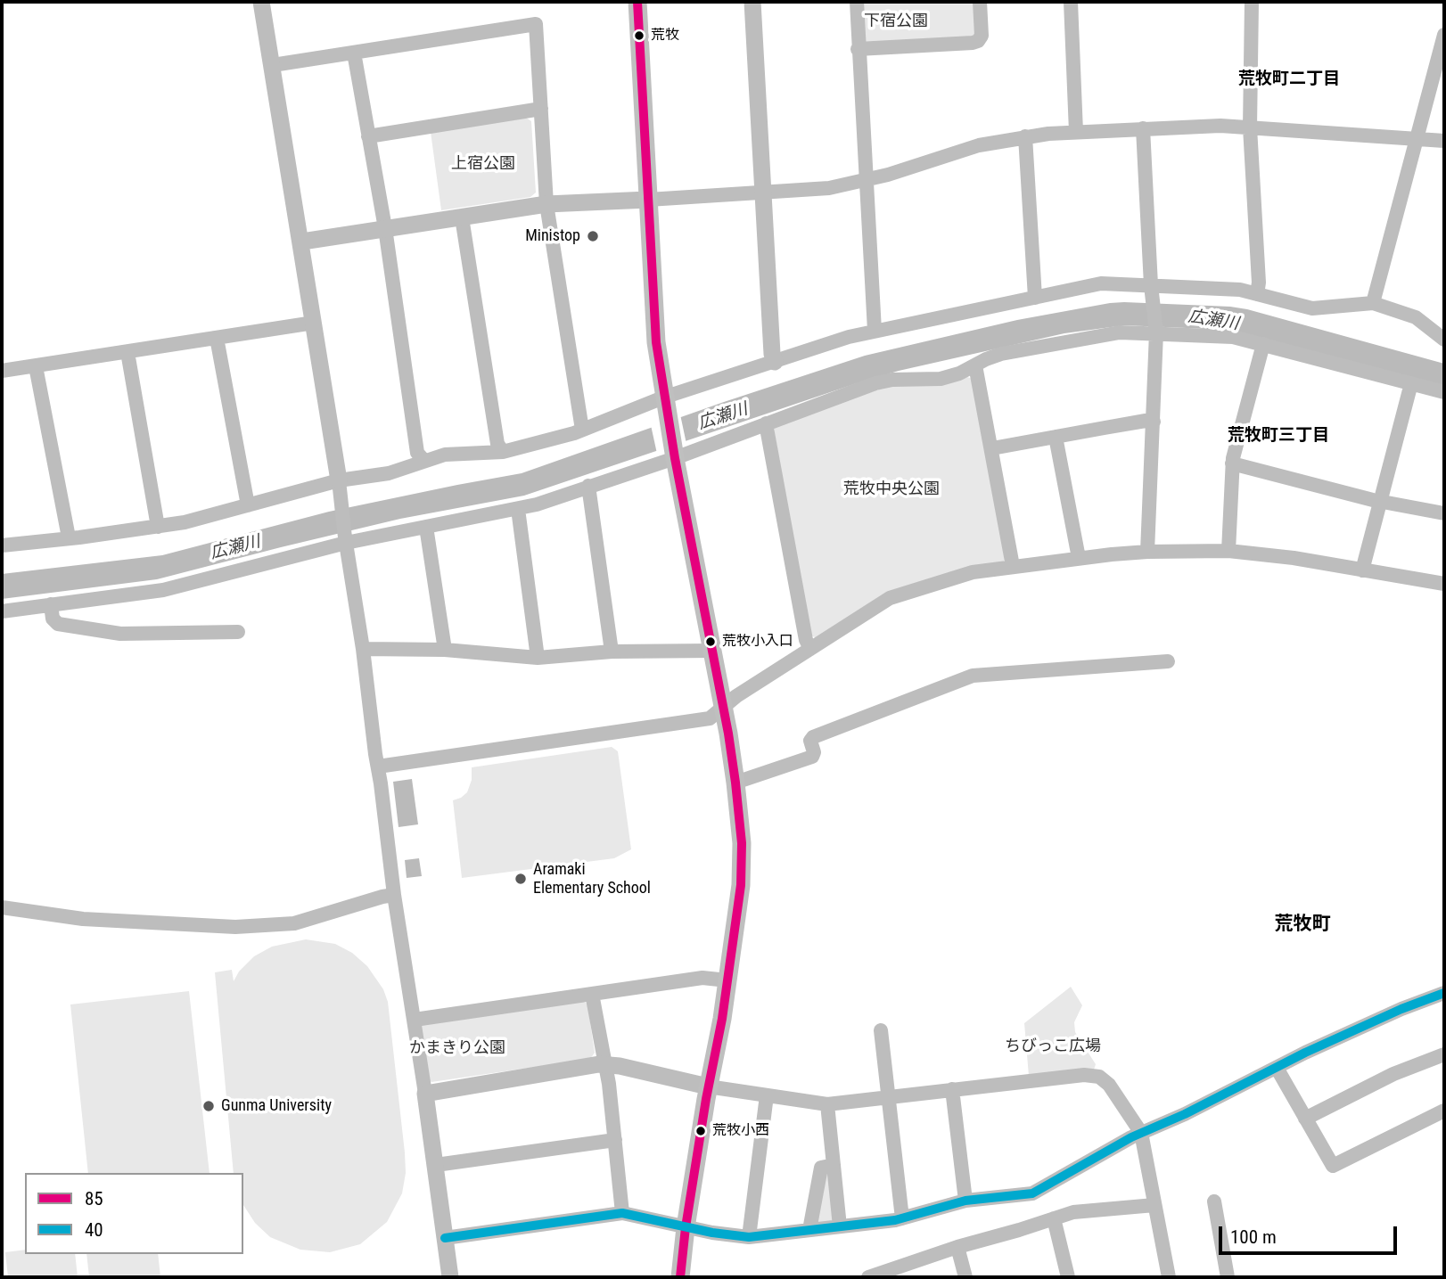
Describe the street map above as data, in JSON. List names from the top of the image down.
{
  "districts": ["荒牧町二丁目", "荒牧町三丁目", "荒牧町"],
  "water": ["広瀬川"],
  "parks": [
    "下宿公園",
    "上宿公園",
    "荒牧中央公園",
    "ちびっこ広場",
    "かまきり公園"
  ],
  "places": [
    "荒牧",
    "Ministop",
    "荒牧小入口",
    "Aramaki Elementary School",
    "Gunma University",
    "荒牧小西"
  ],
  "lines": ["transit line 85", "transit line 40"],
  "legend": ["85", "40"],
  "scale_bar": "100 m"
}
